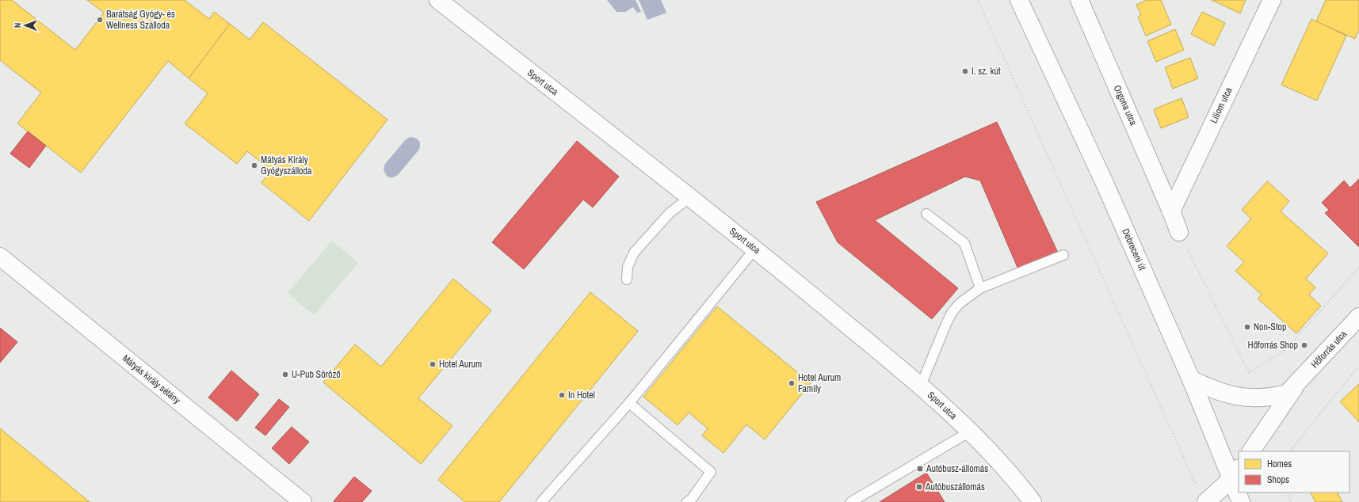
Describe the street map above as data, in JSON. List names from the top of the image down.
{
  "streets": {
    "street": [
      "Sport utca",
      "Orgona utca",
      "Liliom utca",
      "Debreceni út",
      "Hőforrás utca",
      "Mátyás király sétány"
    ]
  },
  "crossings": [
    ["Orgona utca", "Liliom utca"],
    ["Debreceni út", "Hőforrás utca"]
  ],
  "places": {
    "other": [
      "Barátság Gyógy- és Wellness Szálloda",
      "I. sz. kút",
      "Mátyás Király Gyógyszálloda",
      "Non-Stop",
      "Hőforrás Shop",
      "Hotel Aurum",
      "U-Pub Söröző",
      "Hotel Aurum Family",
      "In Hotel"
    ],
    "transit": ["Autóbusz-állomás", "Autóbuszállomás"]
  },
  "legend": ["Homes", "Shops"],
  "north": "left"
}
